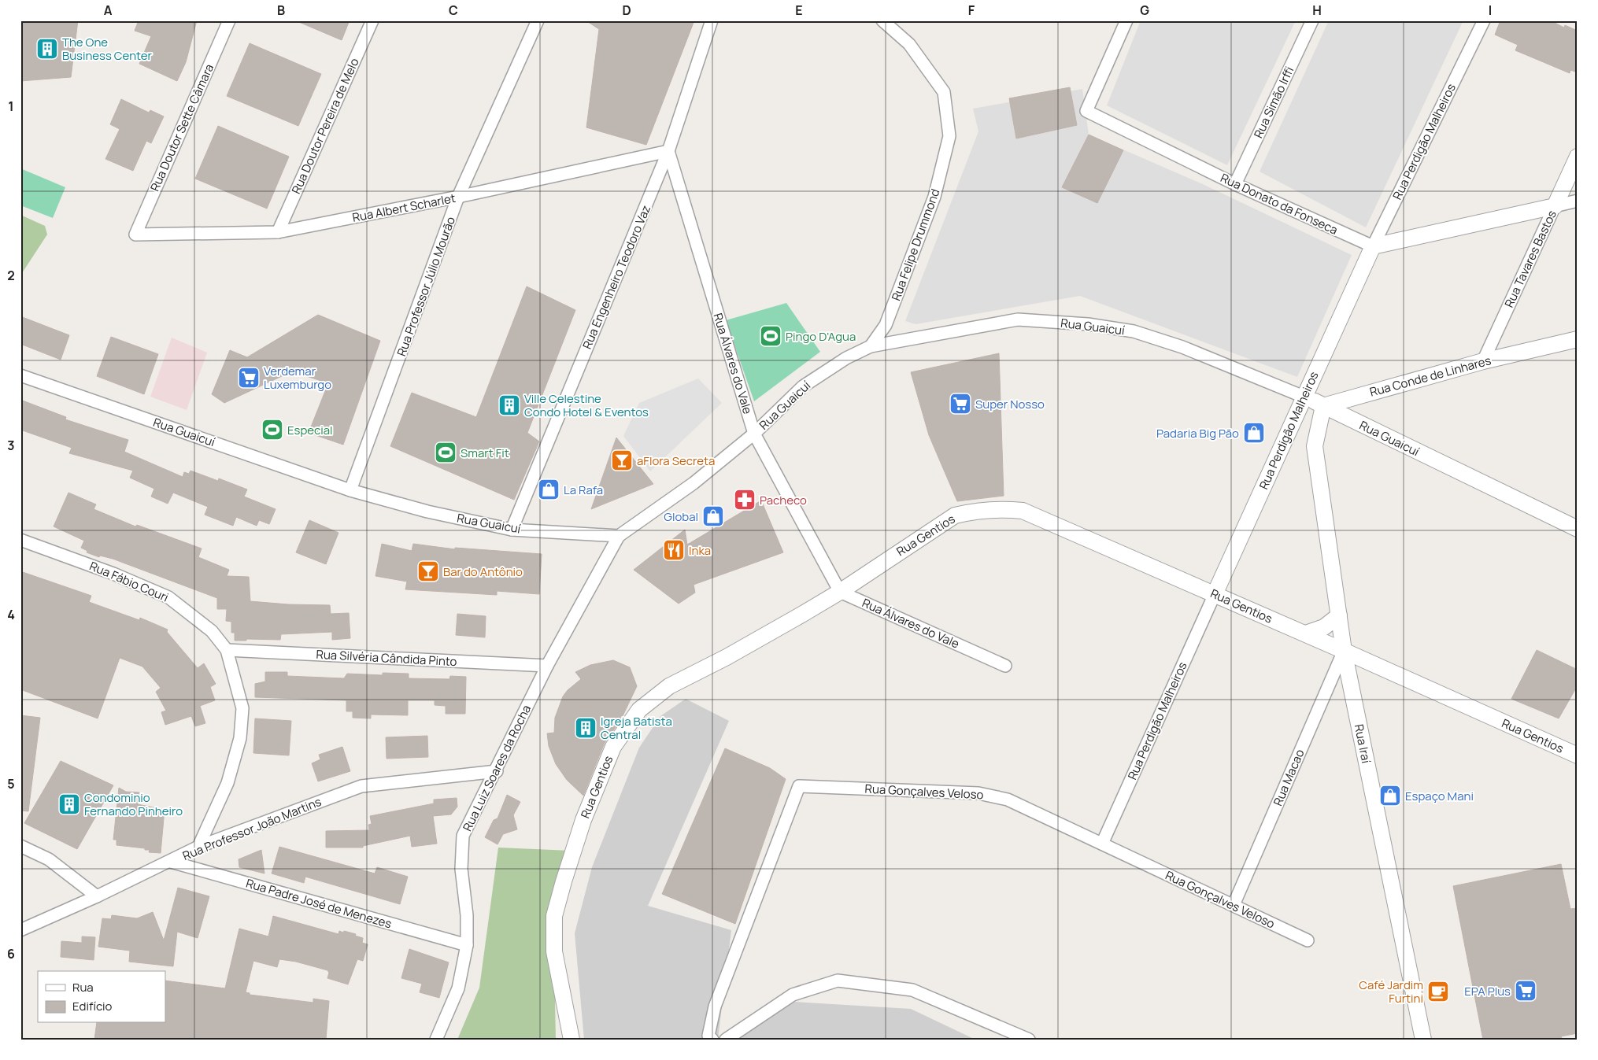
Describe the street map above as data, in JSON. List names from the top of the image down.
{
  "streets": {
    "street": [
      "Rua Simão Irffi",
      "Rua Doutor Pereira de Melo",
      "Rua Doutor Sette Câmara",
      "Rua Perdigão Malheiros",
      "Rua Donato da Fonseca",
      "Rua Albert Scharlet",
      "Rua Felipe Drummond",
      "Rua Tavares Bastos",
      "Rua Engenheiro Teodoro Vaz",
      "Rua Professor Júlio Mourão",
      "Rua Guaicuí",
      "Rua Álvares do Vale",
      "Rua Conde de Linhares",
      "Rua Gentios",
      "Rua Fábio Couri",
      "Rua Silvéria Cândida Pinto",
      "Rua Iraí",
      "Rua Luiz Soares da Rocha",
      "Rua Macao",
      "Rua Gonçalves Veloso",
      "Rua Professor João Martins",
      "Rua Padre José de Menezes"
    ]
  },
  "crossings": [
    ["Rua Simão Irffi", "Rua Donato da Fonseca"],
    ["Rua Doutor Pereira de Melo", "Rua Albert Scharlet"],
    ["Rua Doutor Sette Câmara", "Rua Albert Scharlet"],
    ["Rua Perdigão Malheiros", "Rua Donato da Fonseca"],
    ["Rua Perdigão Malheiros", "Rua Guaicuí"],
    ["Rua Perdigão Malheiros", "Rua Gentios"],
    ["Rua Perdigão Malheiros", "Rua Gonçalves Veloso"],
    ["Rua Albert Scharlet", "Rua Engenheiro Teodoro Vaz"],
    ["Rua Albert Scharlet", "Rua Professor Júlio Mourão"],
    ["Rua Albert Scharlet", "Rua Álvares do Vale"],
    ["Rua Felipe Drummond", "Rua Guaicuí"],
    ["Rua Tavares Bastos", "Rua Conde de Linhares"],
    ["Rua Engenheiro Teodoro Vaz", "Rua Guaicuí"],
    ["Rua Engenheiro Teodoro Vaz", "Rua Álvares do Vale"],
    ["Rua Professor Júlio Mourão", "Rua Guaicuí"],
    ["Rua Guaicuí", "Rua Álvares do Vale"],
    ["Rua Guaicuí", "Rua Conde de Linhares"],
    ["Rua Guaicuí", "Rua Iraí"],
    ["Rua Guaicuí", "Rua Luiz Soares da Rocha"],
    ["Rua Álvares do Vale", "Rua Gentios"],
    ["Rua Conde de Linhares", "Rua Iraí"],
    ["Rua Gentios", "Rua Iraí"],
    ["Rua Gentios", "Rua Macao"],
    ["Rua Fábio Couri", "Rua Silvéria Cândida Pinto"],
    ["Rua Fábio Couri", "Rua Professor João Martins"],
    ["Rua Silvéria Cândida Pinto", "Rua Luiz Soares da Rocha"],
    ["Rua Iraí", "Rua Macao"],
    ["Rua Luiz Soares da Rocha", "Rua Professor João Martins"],
    ["Rua Luiz Soares da Rocha", "Rua Padre José de Menezes"],
    ["Rua Macao", "Rua Gonçalves Veloso"],
    ["Rua Professor João Martins", "Rua Padre José de Menezes"]
  ],
  "places": {
    "building": [
      "The One Business Center",
      "Ville Celestine Condo Hotel & Eventos",
      "Igreja Batista Central",
      "Condominio Fernando Pinheiro"
    ],
    "sports": ["Pingo D'Agua", "Especial", "Smart Fit"],
    "supermarket": ["Verdemar Luxemburgo", "Super Nosso", "EPA Plus"],
    "shop": [
      "Padaria Big Pão",
      "La Rafa",
      "Global",
      "Espaço Mani"
    ],
    "bar": ["aFlora Secreta", "Bar do Antônio"],
    "pharmacy": ["Pacheco"],
    "restaurant": ["Inka"],
    "cafe": ["Café Jardim Furtini"]
  },
  "legend": ["Rua", "Edifício"],
  "grid": {
    "columns": [
      "A",
      "B",
      "C",
      "D",
      "E",
      "F",
      "G",
      "H",
      "I"
    ],
    "rows": [
      "1",
      "2",
      "3",
      "4",
      "5",
      "6"
    ]
  }
}
